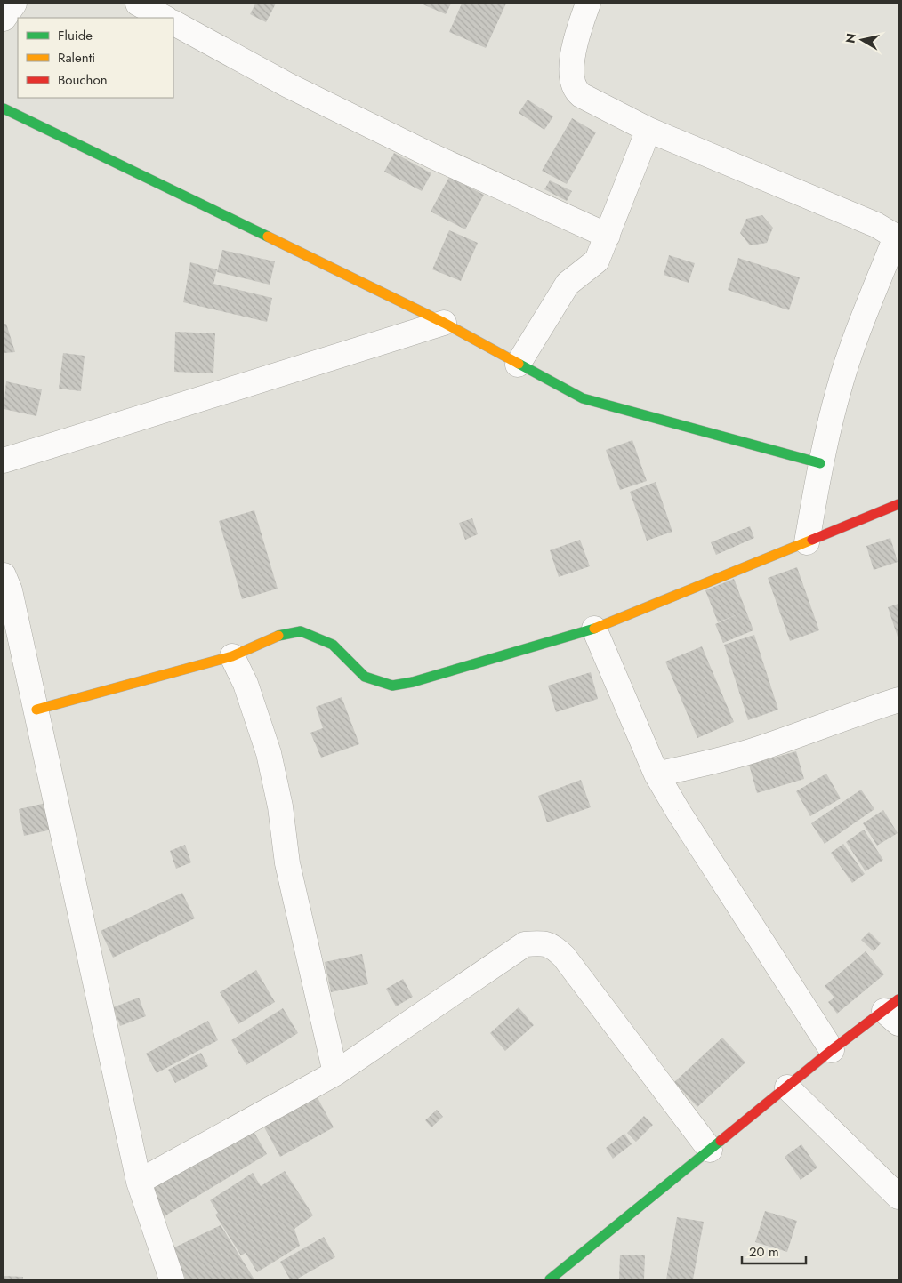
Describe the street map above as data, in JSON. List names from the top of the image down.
{
  "legend": ["Fluide", "Ralenti", "Bouchon"],
  "scale_bar": "20 m",
  "north": "left"
}
